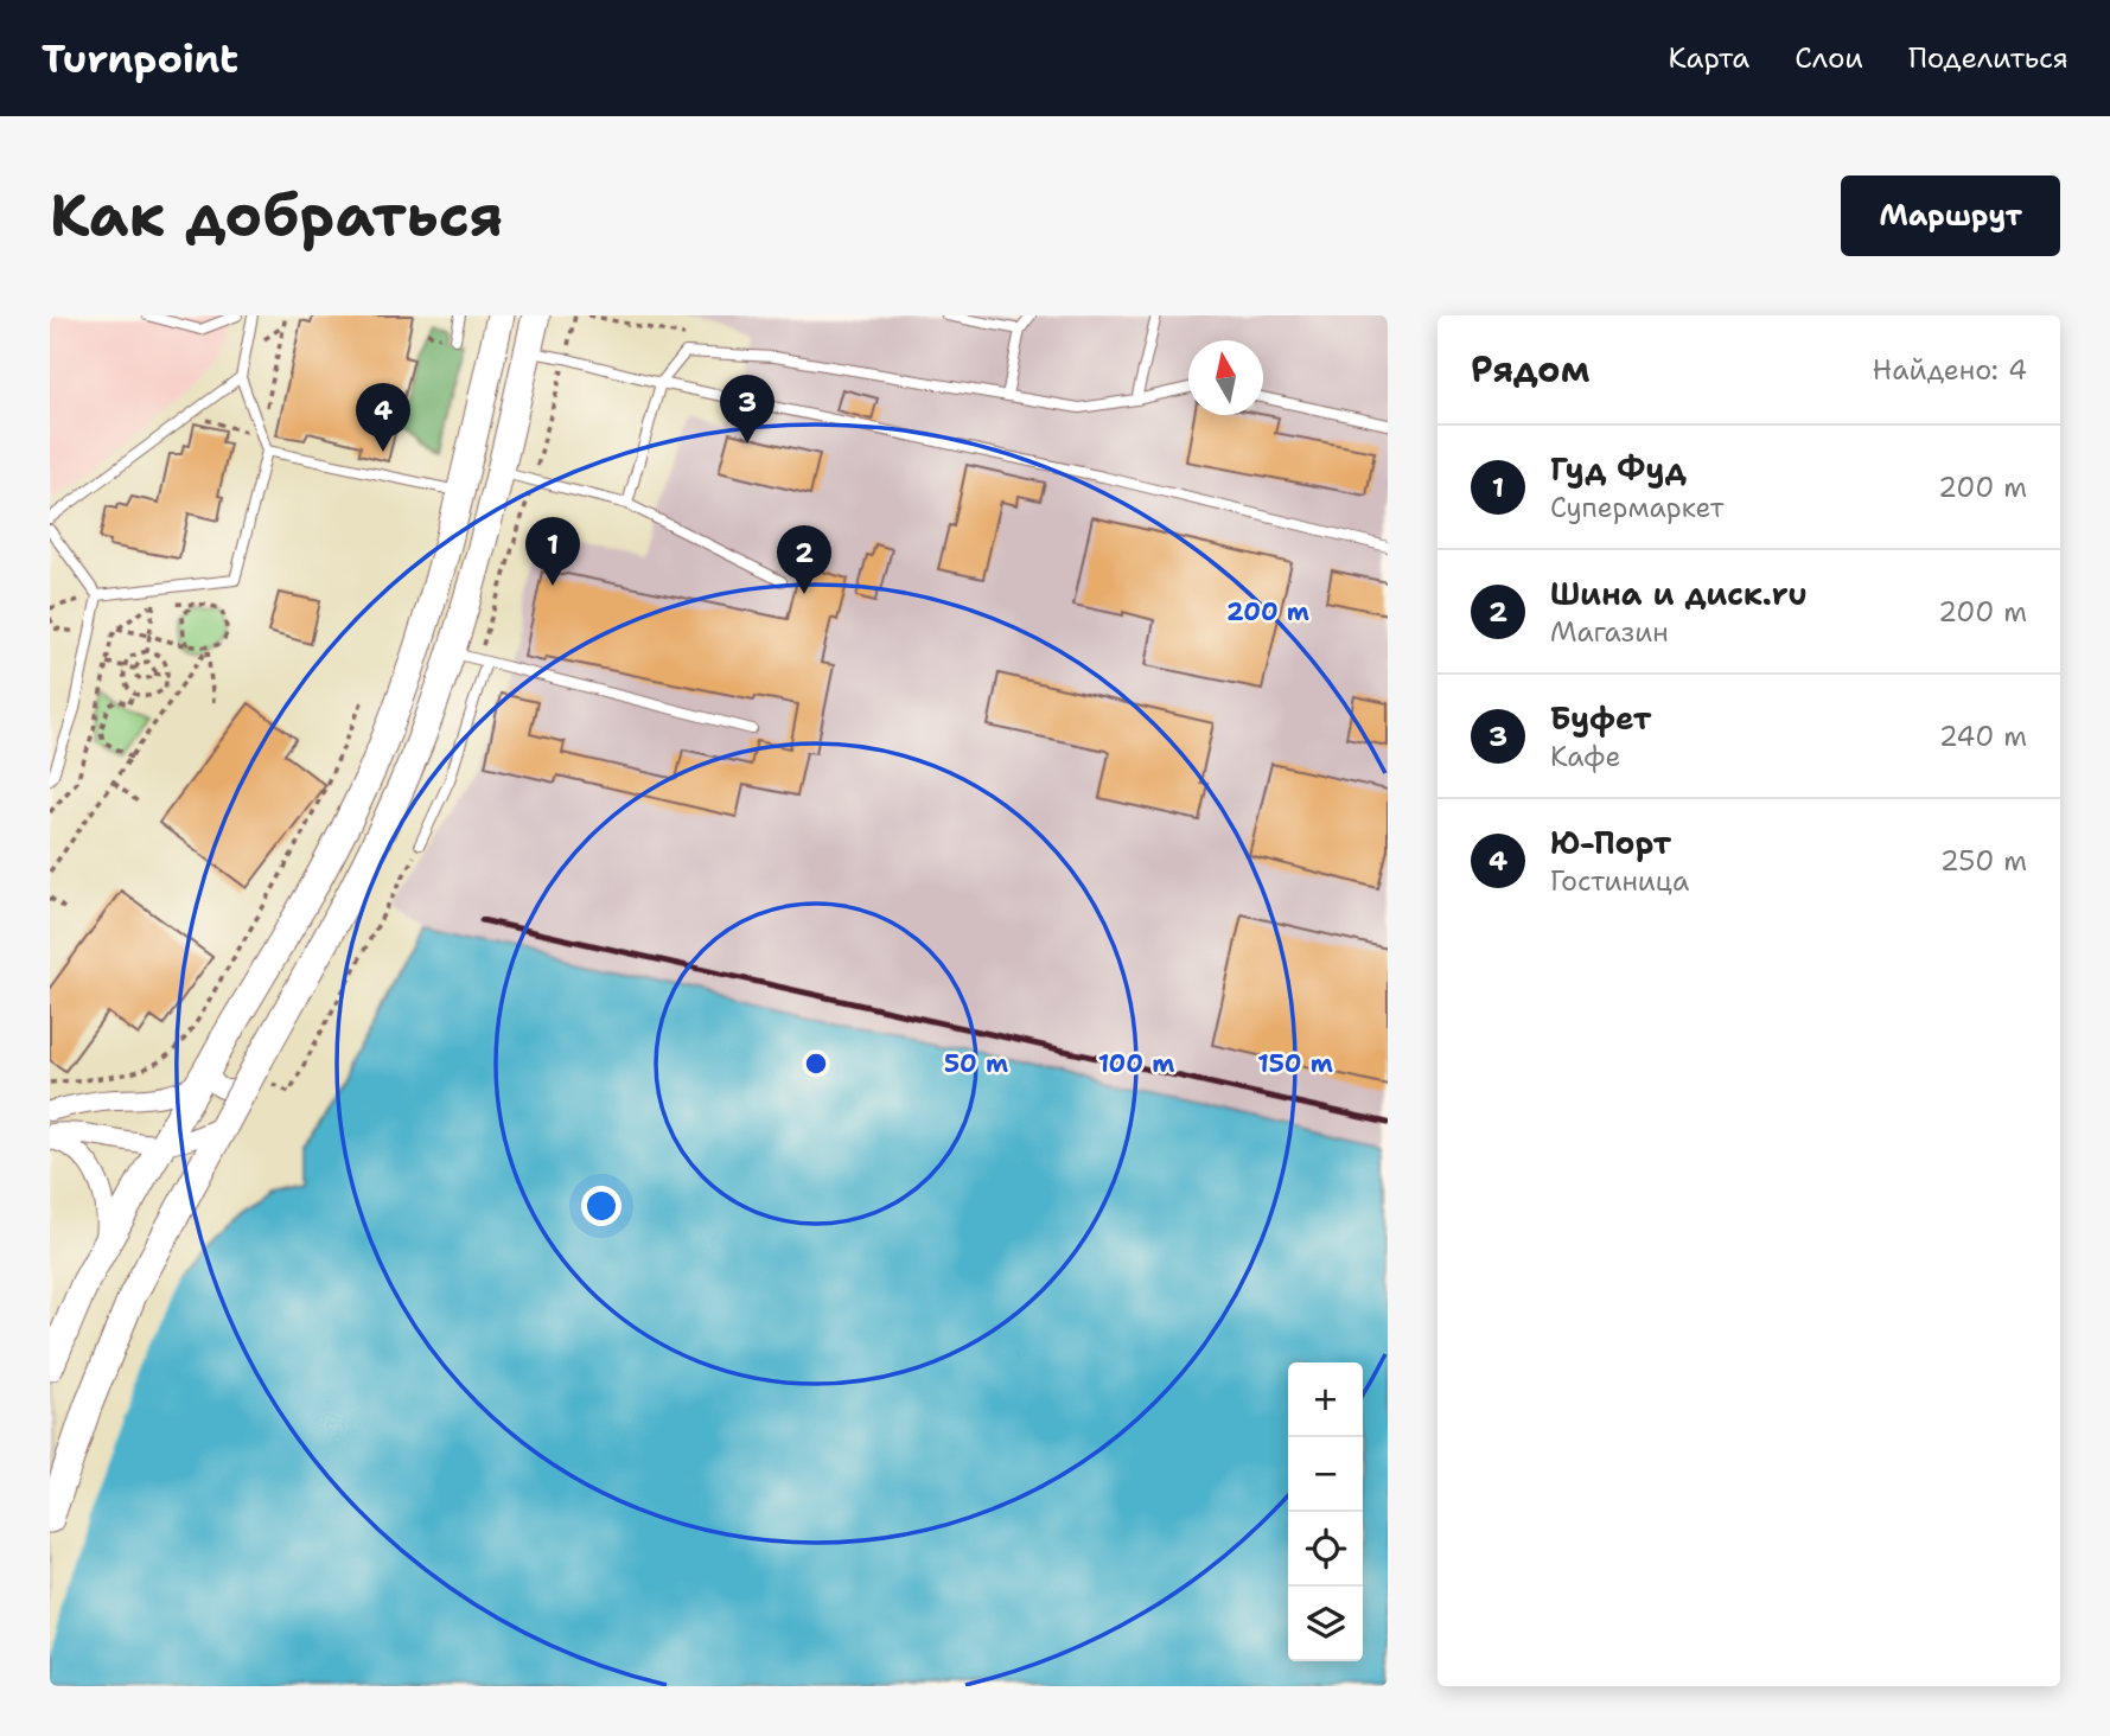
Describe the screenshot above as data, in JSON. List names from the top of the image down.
{
  "north": "top",
  "page": {
    "header": "Turnpoint",
    "nav": ["Карта", "Слои", "Поделиться"],
    "buttons": "Маршрут",
    "title": "Как добраться",
    "heading": ["Рядом", "Найдено: 4"],
    "pins": [
      "3",
      "4",
      "1",
      "2"
    ],
    "list": [
      {
        "mark": "1",
        "name": "Гуд Фуд",
        "note": "Супермаркет",
        "value": "200 m"
      },
      {
        "mark": "2",
        "name": "Шина и диск.ru",
        "note": "Магазин",
        "value": "200 m"
      },
      {
        "mark": "3",
        "name": "Буфет",
        "note": "Кафе",
        "value": "240 m"
      },
      {
        "mark": "4",
        "name": "Ю-Порт",
        "note": "Гостиница",
        "value": "250 m"
      }
    ],
    "map_buttons": ["+", "−"]
  },
  "rings": [
    "200 m",
    "50 m",
    "100 m",
    "150 m"
  ]
}
